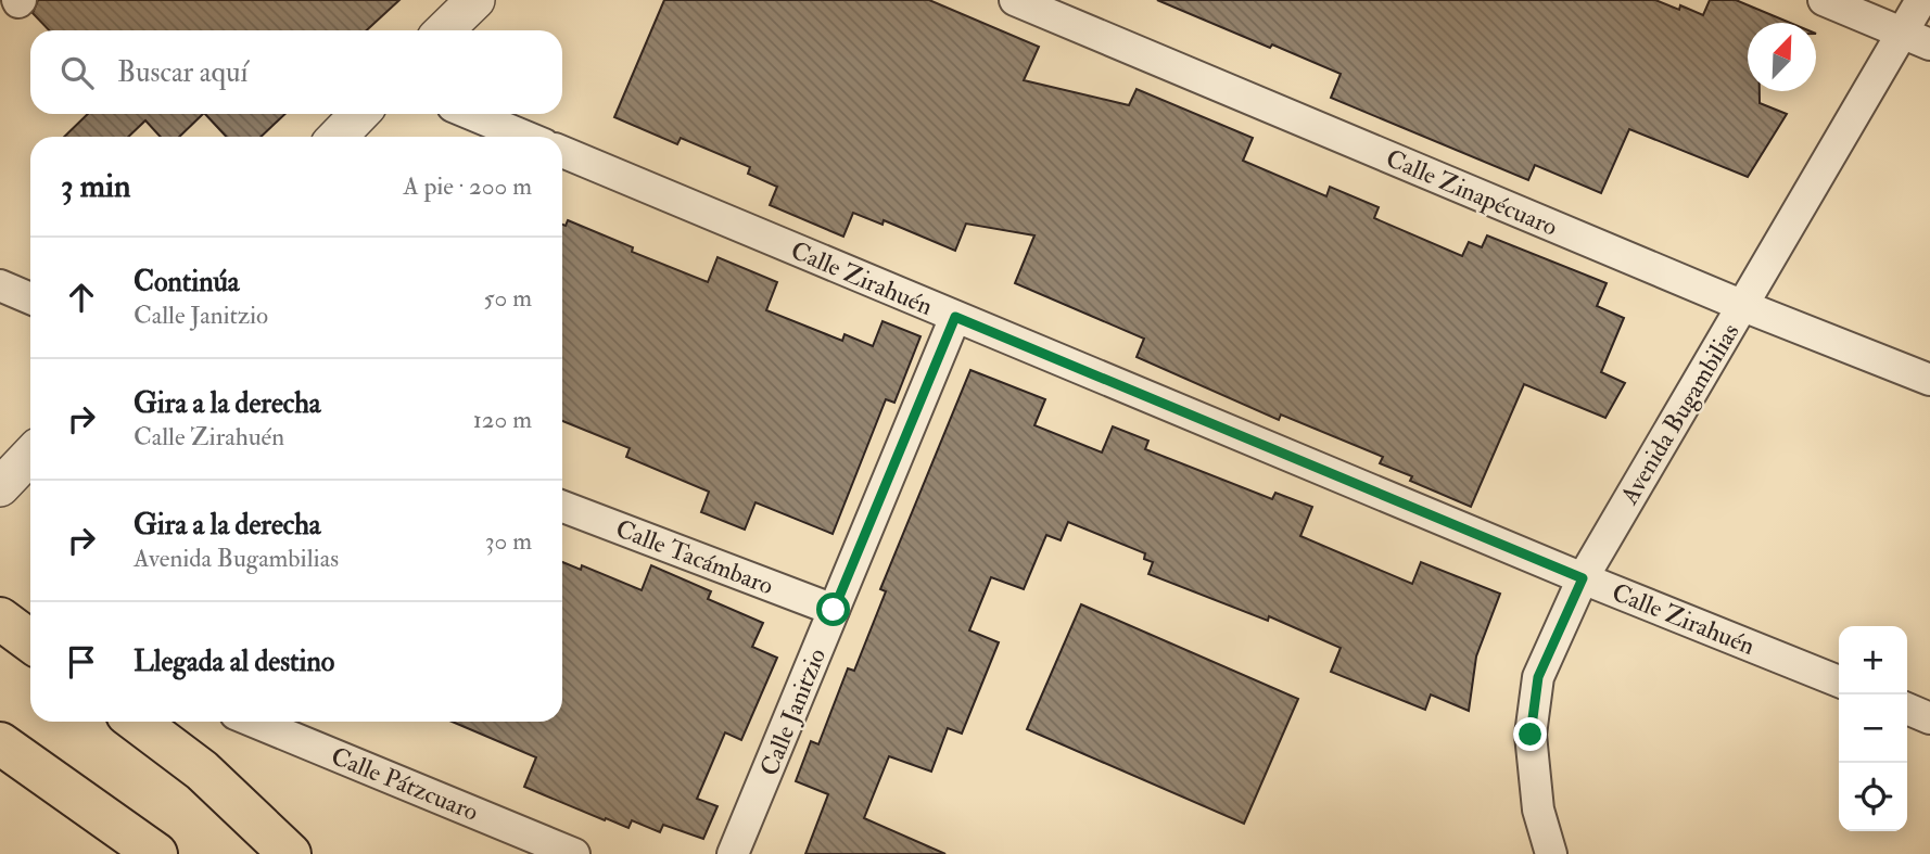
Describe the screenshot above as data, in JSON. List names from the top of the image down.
{
  "streets": {
    "street": [
      "Calle Zinapécuaro",
      "Calle Zirahuén",
      "Avenida Bugambilias",
      "Calle Tacámbaro",
      "Calle Janitzio",
      "Calle Pátzcuaro"
    ]
  },
  "crossings": [
    ["Calle Zinapécuaro", "Avenida Bugambilias"],
    ["Calle Zirahuén", "Avenida Bugambilias"],
    ["Calle Zirahuén", "Calle Janitzio"],
    ["Calle Tacámbaro", "Calle Janitzio"]
  ],
  "north": "top right",
  "page": {
    "search": "Buscar aquí",
    "heading": ["3 min", "A pie · 200 m"],
    "list": [
      ["Continúa", "Calle Janitzio", "50 m"],
      ["Gira a la derecha", "Calle Zirahuén", "120 m"],
      ["Gira a la derecha", "Avenida Bugambilias", "30 m"],
      "Llegada al destino"
    ],
    "map_buttons": ["+", "−"]
  }
}
